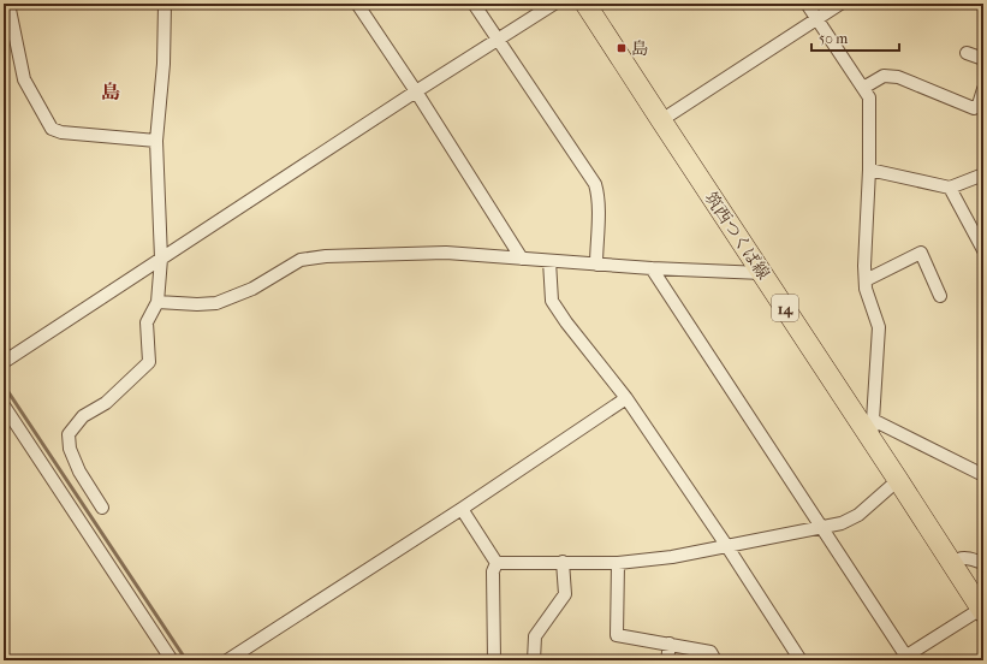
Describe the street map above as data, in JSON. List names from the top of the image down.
{
  "streets": {
    "main road": ["筑西つくば線", "14"]
  },
  "districts": ["島"],
  "places": {
    "transit": ["島"]
  },
  "scale_bar": "50 m"
}
